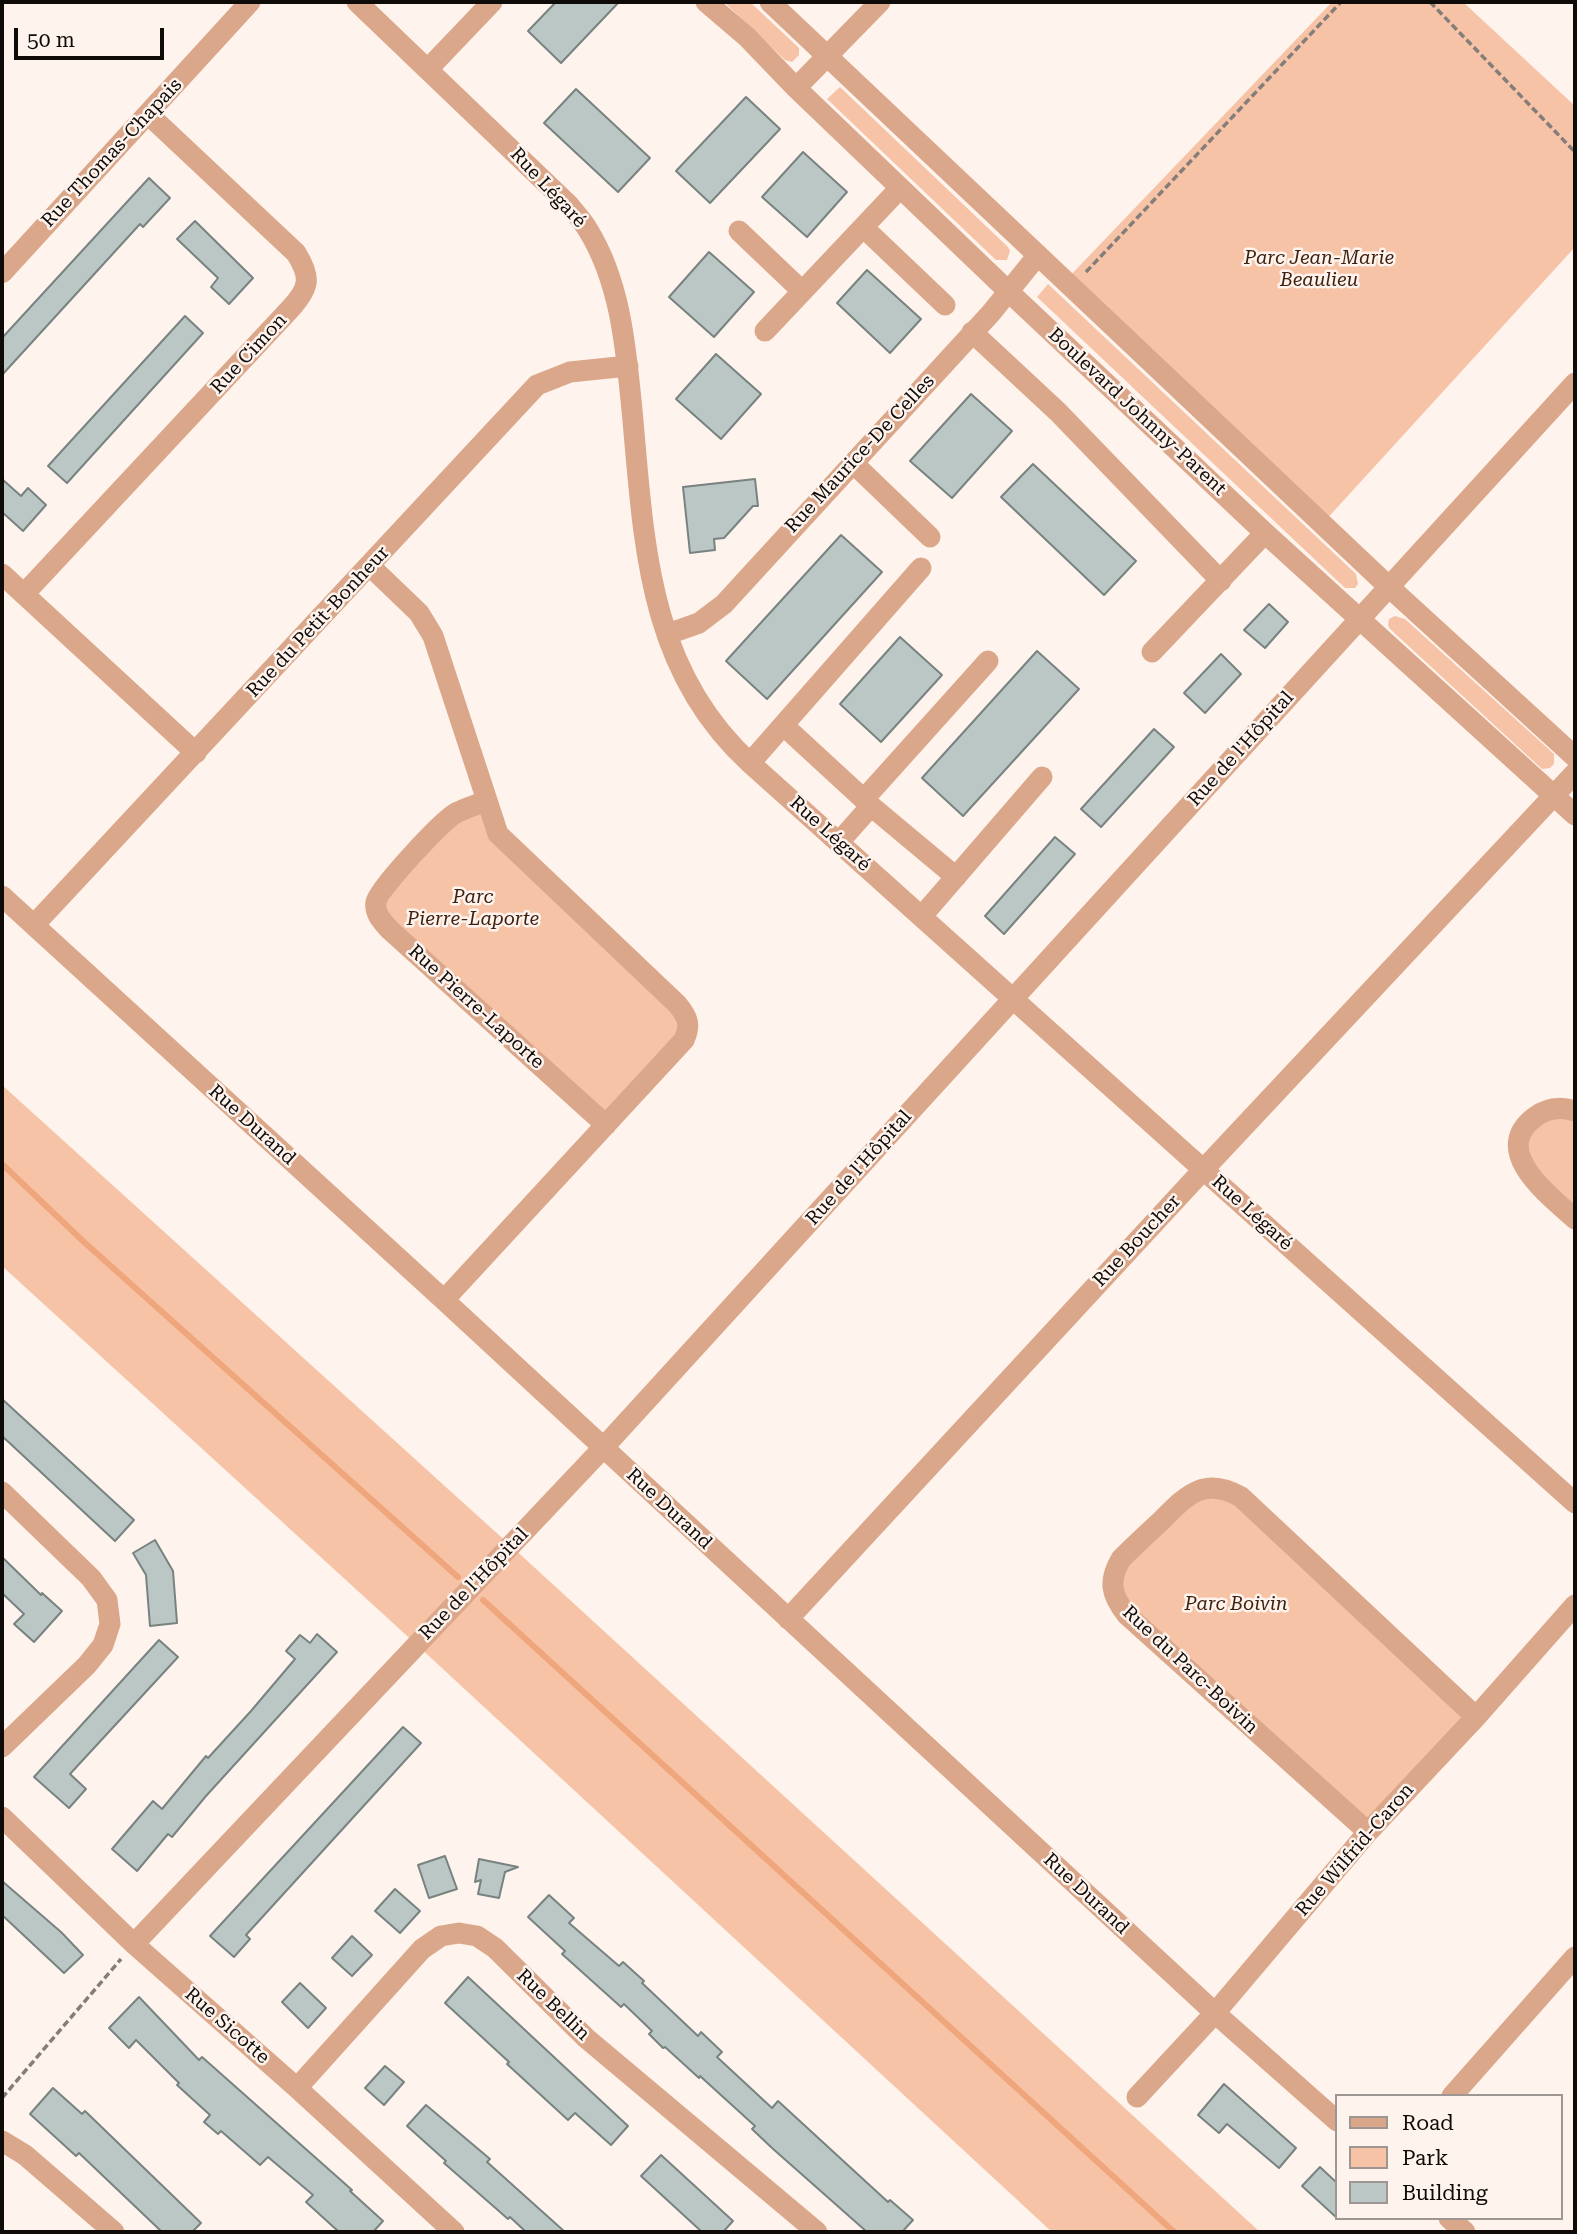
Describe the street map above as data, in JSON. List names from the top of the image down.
{
  "streets": {
    "street": [
      "Rue Thomas-Chapais",
      "Rue Légaré",
      "Rue Cimon",
      "Boulevard Johnny-Parent",
      "Rue Maurice-De Celles",
      "Rue du Petit-Bonheur",
      "Rue de l'Hôpital",
      "Rue Pierre-Laporte",
      "Rue Durand",
      "Rue Boucher",
      "Rue du Parc-Boivin",
      "Rue Wilfrid-Caron",
      "Rue Bellin",
      "Rue Sicotte"
    ]
  },
  "crossings": [
    ["Rue Thomas-Chapais", "Rue Cimon"],
    ["Rue Légaré", "Rue Maurice-De Celles"],
    ["Rue Légaré", "Rue du Petit-Bonheur"],
    ["Rue Légaré", "Rue de l'Hôpital"],
    ["Rue Légaré", "Rue Boucher"],
    ["Boulevard Johnny-Parent", "Rue Maurice-De Celles"],
    ["Boulevard Johnny-Parent", "Rue de l'Hôpital"],
    ["Boulevard Johnny-Parent", "Rue Boucher"],
    ["Rue du Petit-Bonheur", "Rue Durand"],
    ["Rue de l'Hôpital", "Rue Durand"],
    ["Rue de l'Hôpital", "Rue Sicotte"],
    ["Rue Durand", "Rue Boucher"],
    ["Rue Durand", "Rue Wilfrid-Caron"],
    ["Rue du Parc-Boivin", "Rue Wilfrid-Caron"],
    ["Rue Bellin", "Rue Sicotte"]
  ],
  "parks": ["Parc Jean-Marie Beaulieu", "Parc Pierre-Laporte", "Parc Boivin"],
  "legend": ["Road", "Park", "Building"],
  "scale_bar": "50 m"
}
